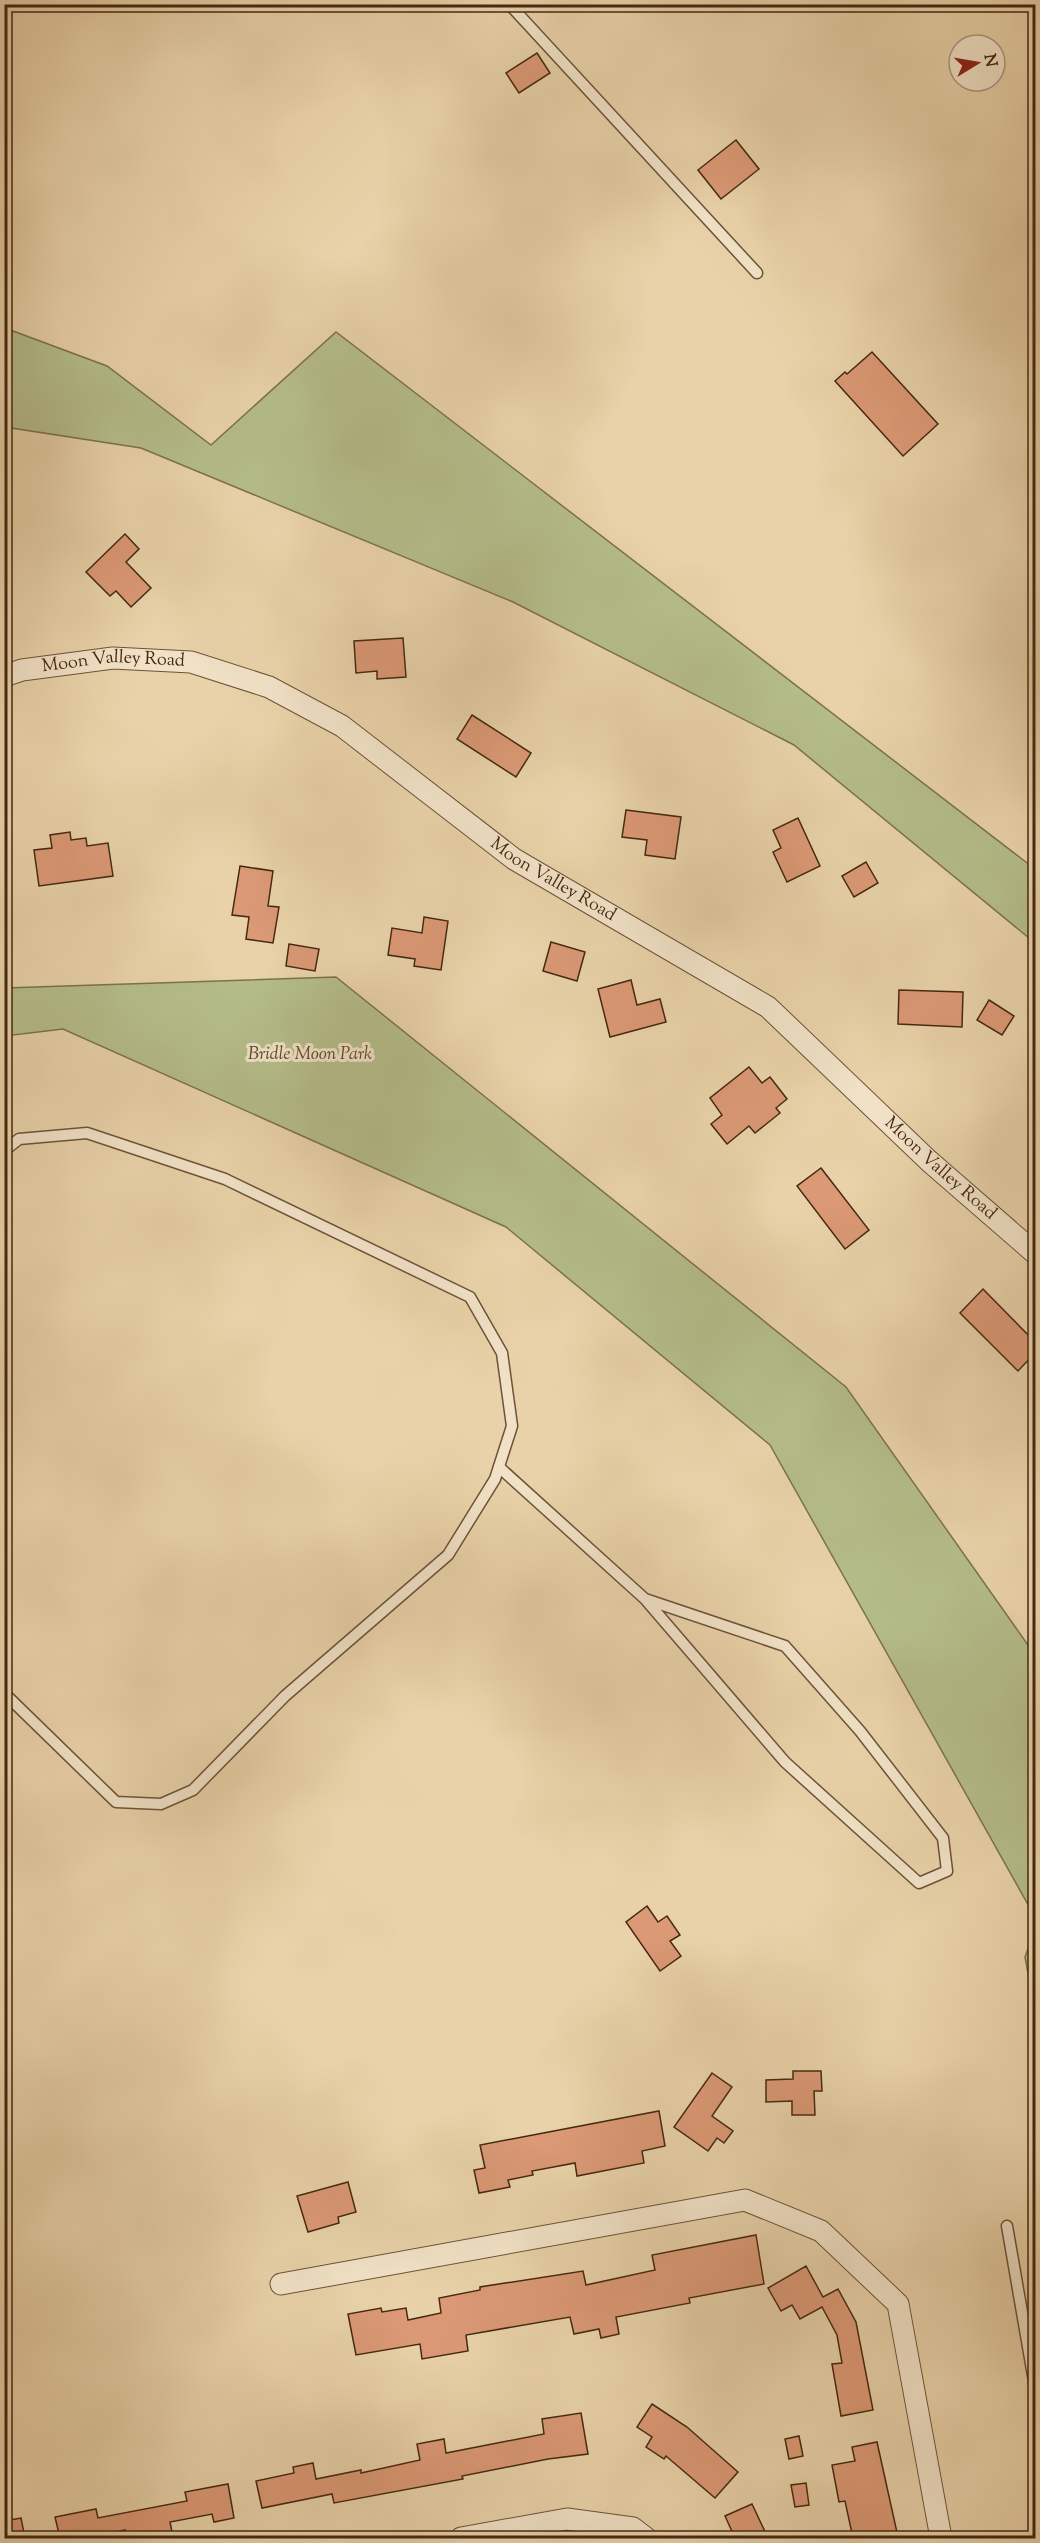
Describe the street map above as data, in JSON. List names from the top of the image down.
{
  "streets": {
    "street": ["Moon Valley Road"]
  },
  "parks": ["Bridle Moon Park"],
  "north": "right"
}
